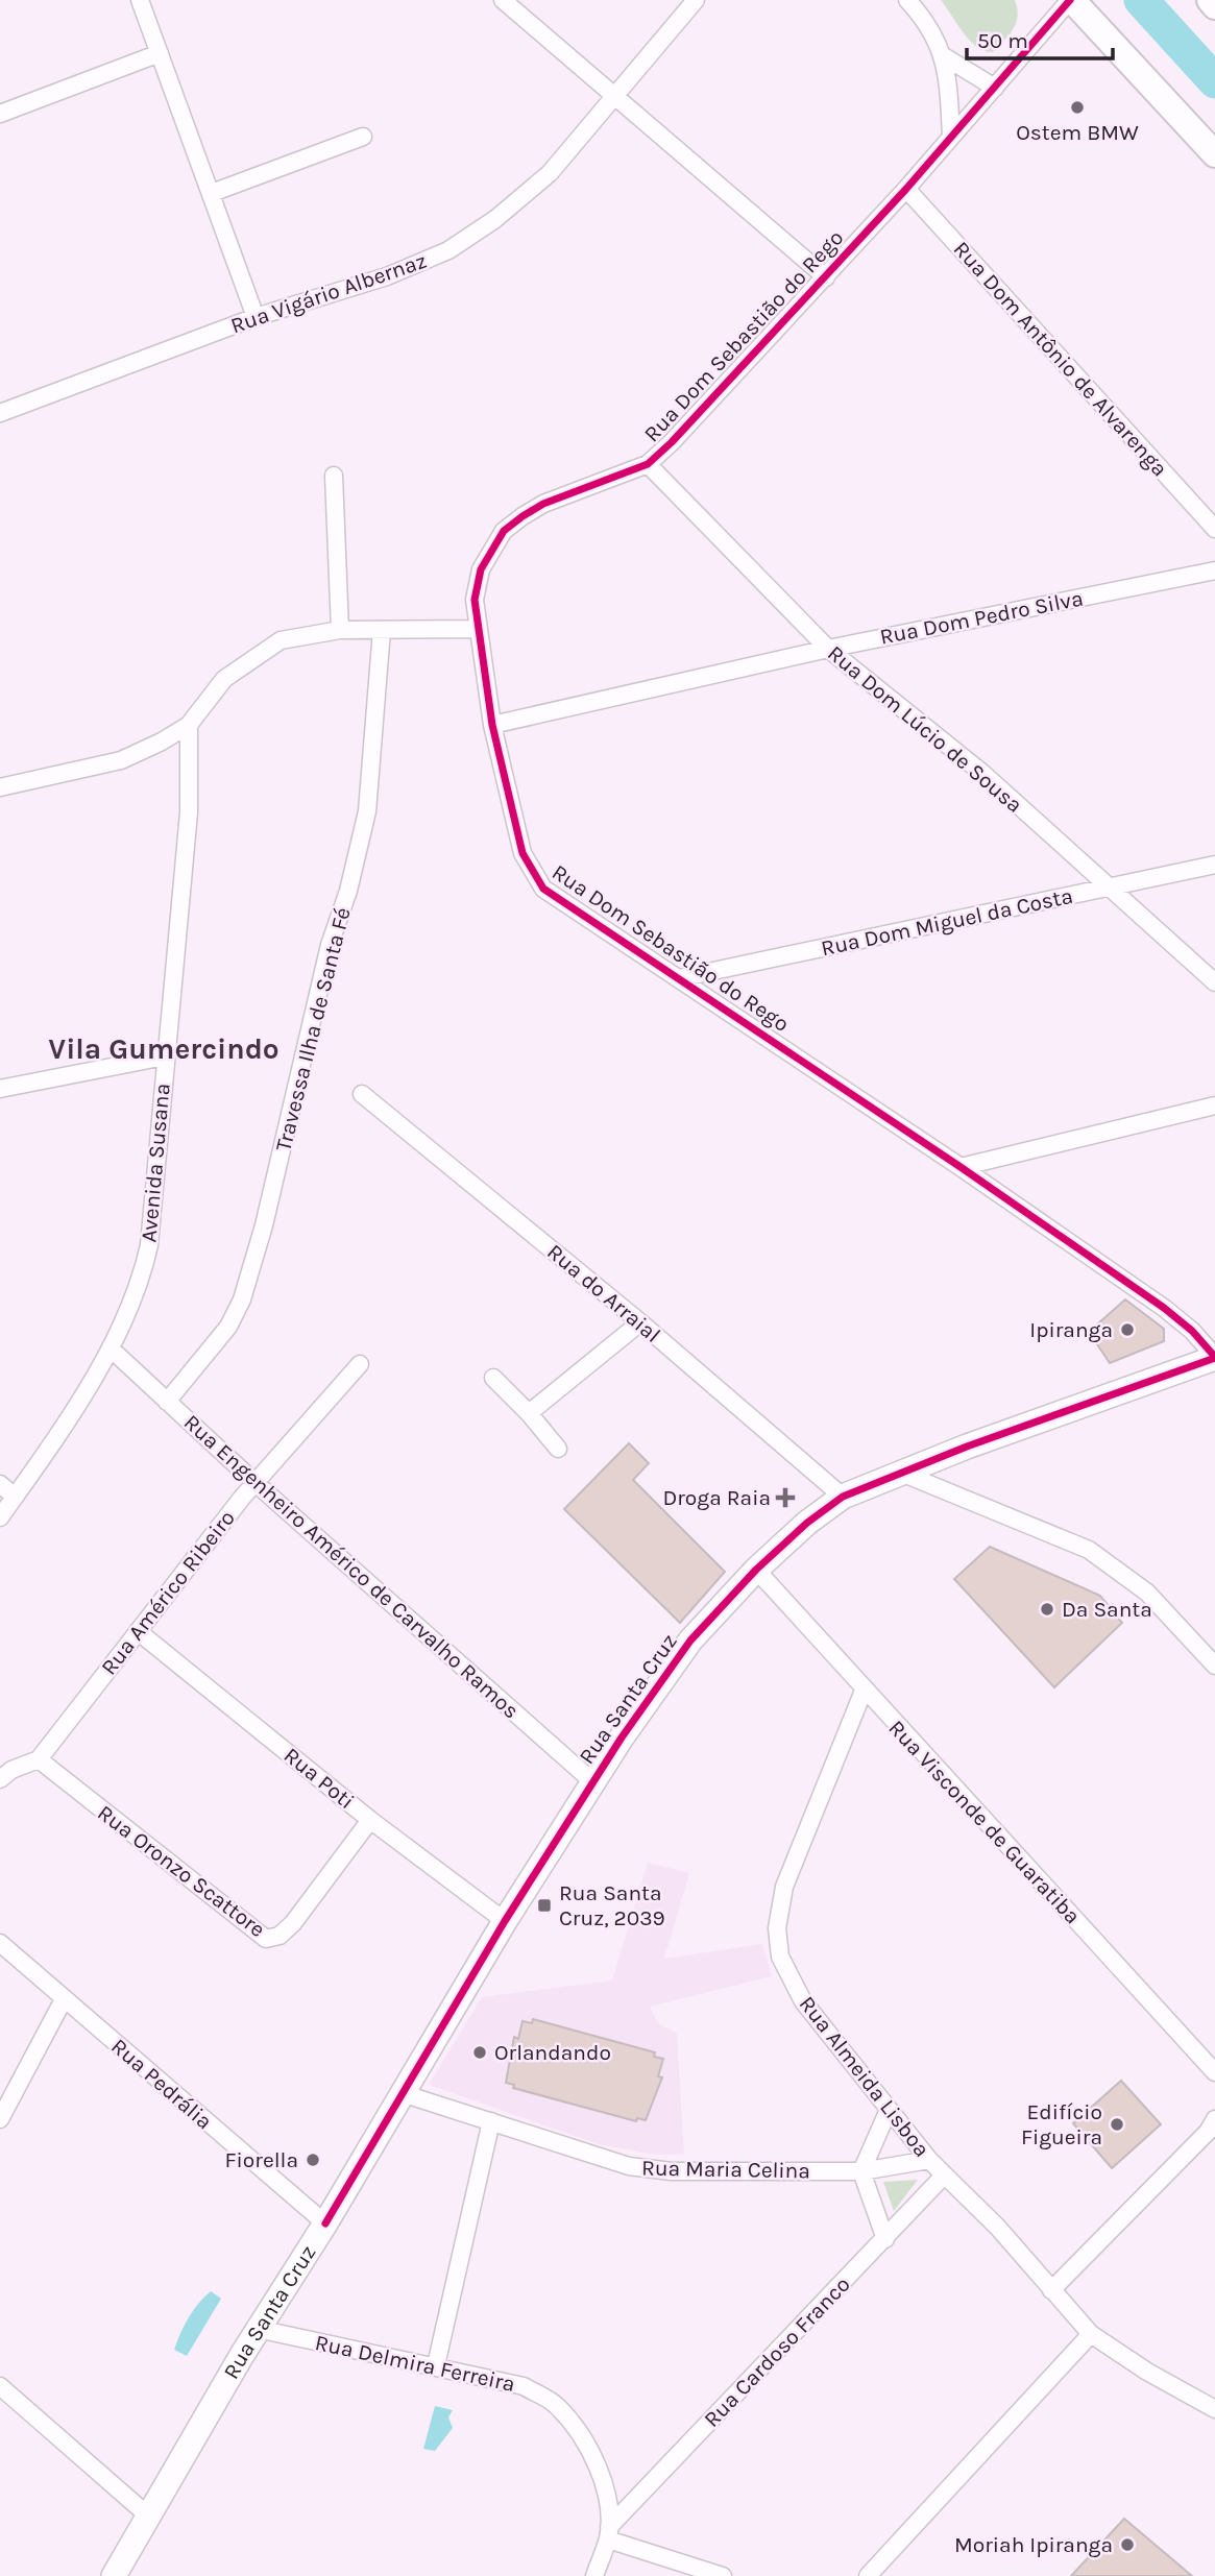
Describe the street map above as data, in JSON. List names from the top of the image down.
{
  "streets": {
    "main road": ["Rua Santa Cruz"],
    "street": [
      "Rua Vigário Albernaz",
      "Rua Dom Sebastião do Rego",
      "Rua Dom Antônio de Alvarenga",
      "Rua Dom Pedro Silva",
      "Rua Dom Lúcio de Sousa",
      "Rua Dom Miguel da Costa",
      "Travessa Ilha de Santa Fé",
      "Avenida Susana",
      "Rua do Arraial",
      "Rua Engenheiro Américo de Carvalho Ramos",
      "Rua Américo Ribeiro",
      "Rua Poti",
      "Rua Visconde de Guaratiba",
      "Rua Oronzo Scattore",
      "Rua Almeida Lisboa",
      "Rua Pedrália",
      "Rua Maria Celina",
      "Rua Cardoso Franco",
      "Rua Delmira Ferreira"
    ]
  },
  "crossings": [
    ["Rua Dom Sebastião do Rego", "Rua Dom Antônio de Alvarenga"],
    ["Rua Dom Sebastião do Rego", "Rua Dom Pedro Silva"],
    ["Rua Dom Sebastião do Rego", "Rua Dom Lúcio de Sousa"],
    ["Rua Dom Sebastião do Rego", "Rua Dom Miguel da Costa"],
    ["Rua Dom Sebastião do Rego", "Rua Santa Cruz"],
    ["Rua Dom Pedro Silva", "Rua Dom Lúcio de Sousa"],
    ["Rua Dom Lúcio de Sousa", "Rua Dom Miguel da Costa"],
    ["Travessa Ilha de Santa Fé", "Rua Engenheiro Américo de Carvalho Ramos"],
    ["Avenida Susana", "Rua Engenheiro Américo de Carvalho Ramos"],
    ["Rua do Arraial", "Rua Santa Cruz"],
    ["Rua Engenheiro Américo de Carvalho Ramos", "Rua Américo Ribeiro"],
    ["Rua Engenheiro Américo de Carvalho Ramos", "Rua Santa Cruz"],
    ["Rua Américo Ribeiro", "Rua Poti"],
    ["Rua Américo Ribeiro", "Rua Oronzo Scattore"],
    ["Rua Santa Cruz", "Rua Poti"],
    ["Rua Santa Cruz", "Rua Visconde de Guaratiba"],
    ["Rua Santa Cruz", "Rua Pedrália"],
    ["Rua Santa Cruz", "Rua Maria Celina"],
    ["Rua Santa Cruz", "Rua Delmira Ferreira"],
    ["Rua Poti", "Rua Oronzo Scattore"],
    ["Rua Visconde de Guaratiba", "Rua Almeida Lisboa"],
    ["Rua Almeida Lisboa", "Rua Maria Celina"],
    ["Rua Almeida Lisboa", "Rua Cardoso Franco"],
    ["Rua Cardoso Franco", "Rua Delmira Ferreira"]
  ],
  "districts": ["Vila Gumercindo"],
  "places": {
    "other": [
      "Ostem BMW",
      "Ipiranga",
      "Da Santa",
      "Orlandando",
      "Edifício Figueira",
      "Fiorella",
      "Moriah Ipiranga"
    ],
    "health": ["Droga Raia"],
    "transit": ["Rua Santa Cruz, 2039"]
  },
  "scale_bar": "50 m"
}
